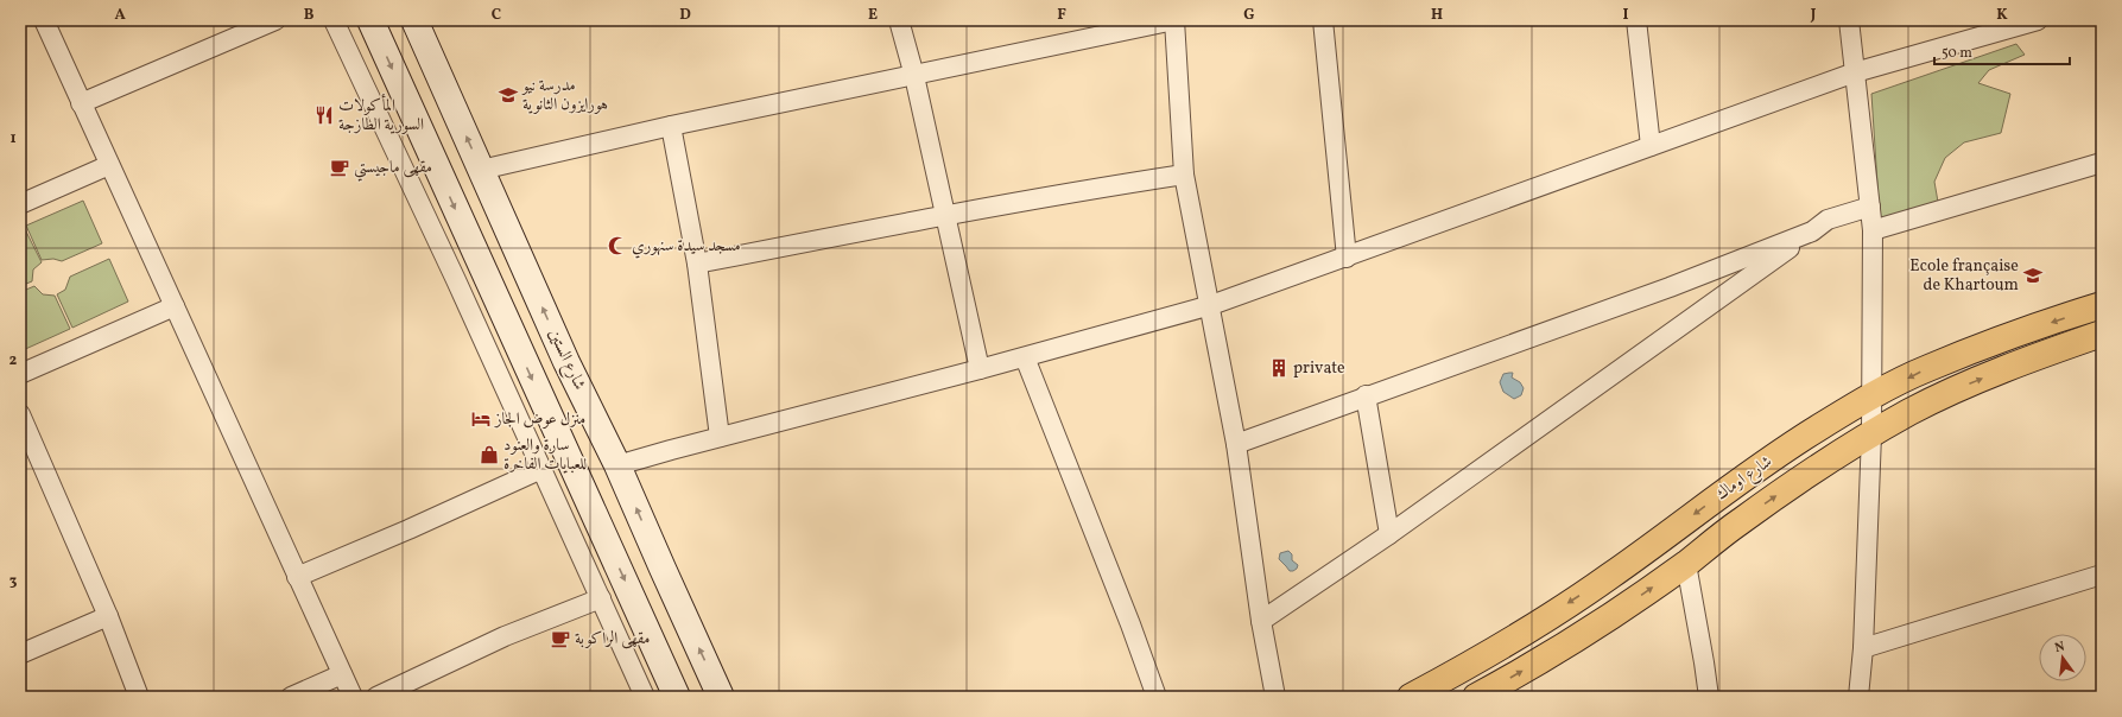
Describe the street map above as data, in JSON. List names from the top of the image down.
{
  "streets": {
    "main road": ["شارع الستين", "شارع اوماك"]
  },
  "places": {
    "school or university": ["مدرسة نيو هورايزون الثانوية", "Ecole française de Khartoum"],
    "restaurant": ["المأكولات السورية الطازجة"],
    "cafe": ["مقهى ماجيستي", "مقهى الراكوبة"],
    "mosque": ["مسجد سيدة سنهوري"],
    "building": ["private"],
    "hotel": ["منزل عوض الجاز"],
    "shop": ["سارة والعنود للعبايات الفاخرة"]
  },
  "scale_bar": "50 m",
  "north": "top",
  "grid": {
    "columns": [
      "A",
      "B",
      "C",
      "D",
      "E",
      "F",
      "G",
      "H",
      "I",
      "J",
      "K"
    ],
    "rows": ["1", "2", "3"]
  }
}
